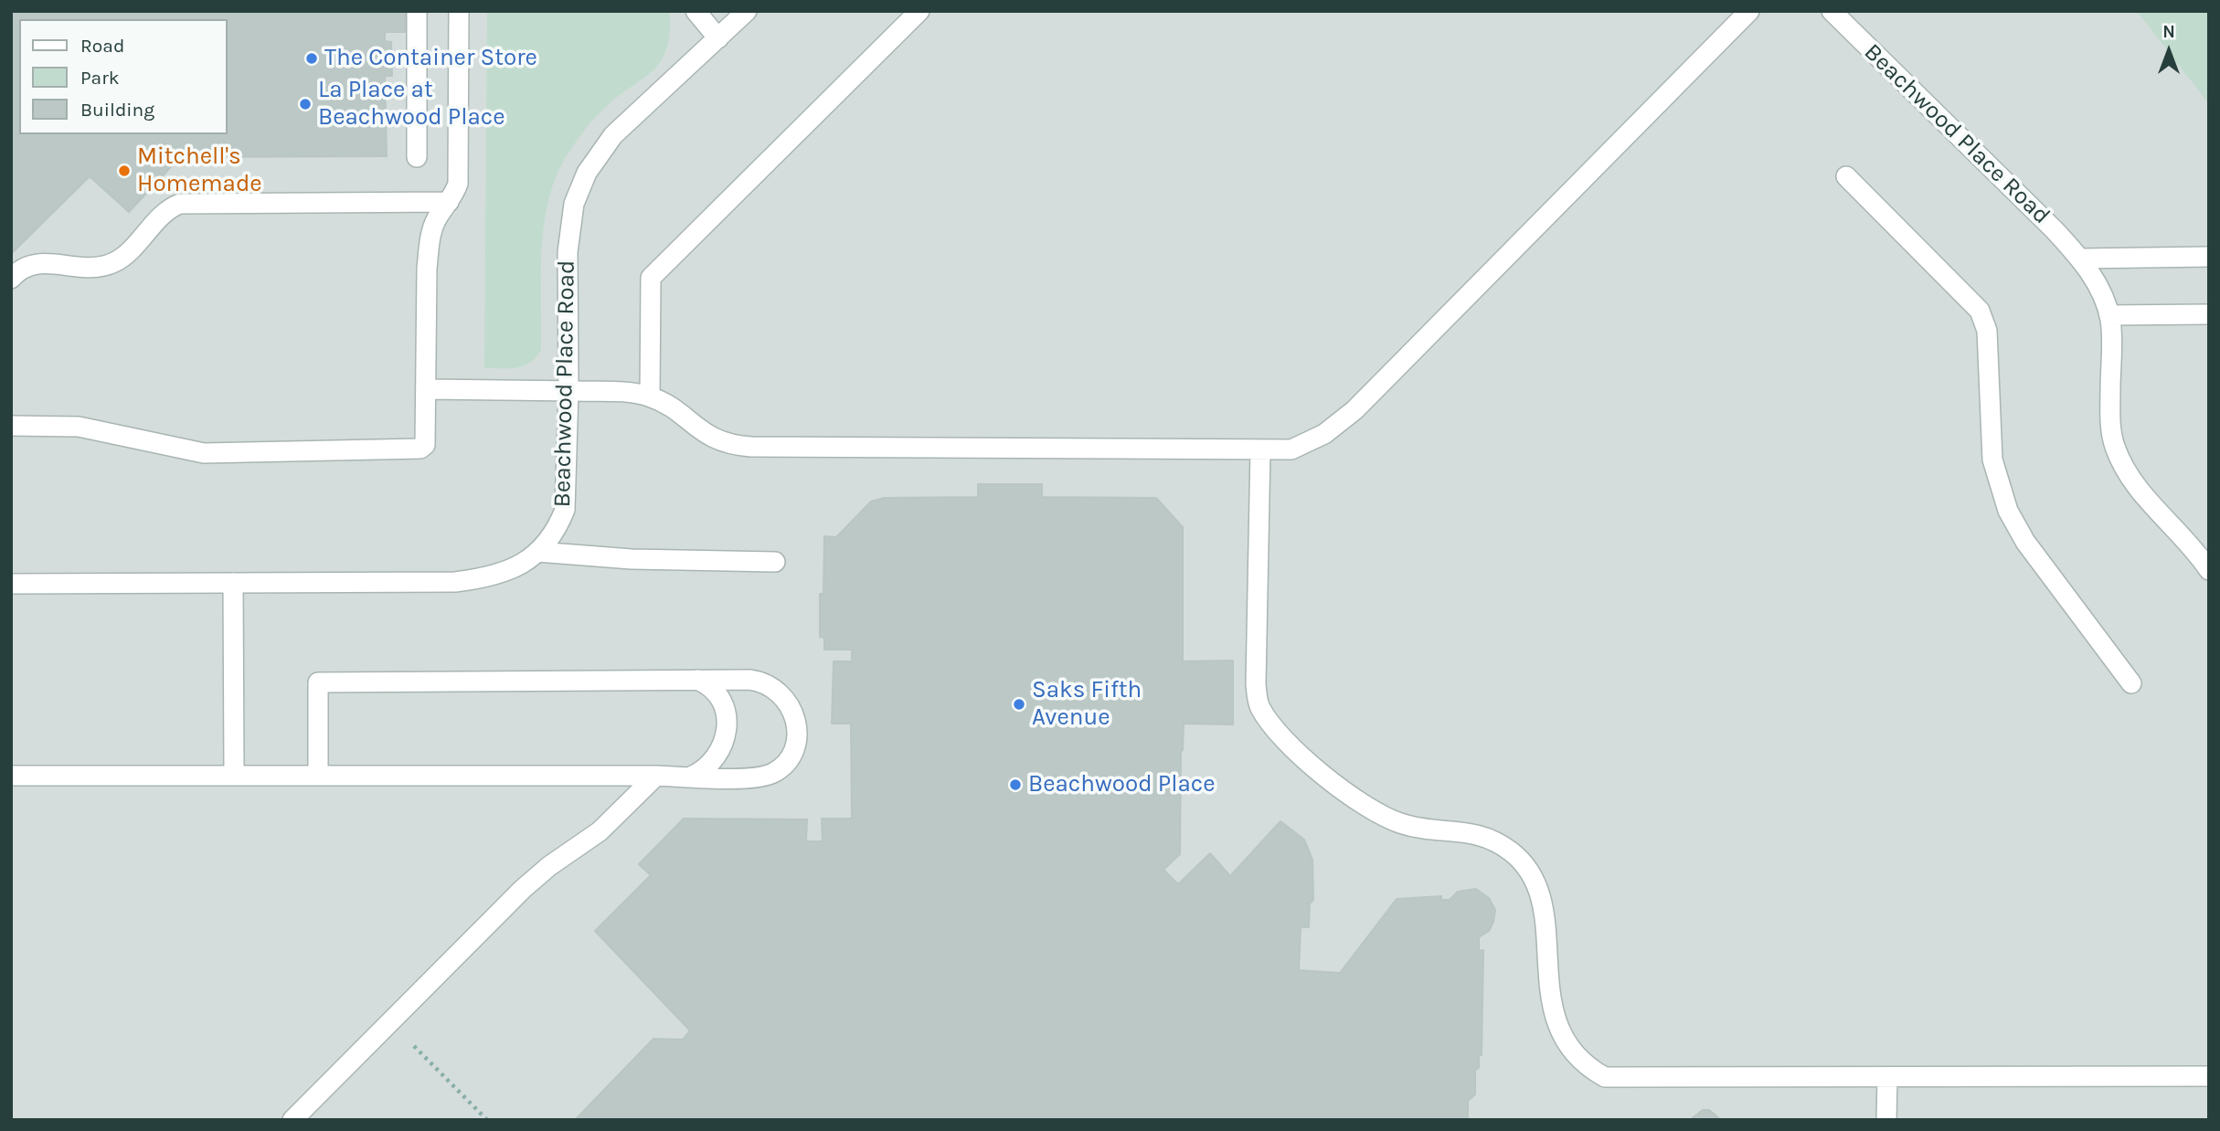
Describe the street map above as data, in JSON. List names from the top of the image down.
{
  "streets": {
    "street": ["Beachwood Place Road"]
  },
  "places": [
    "The Container Store",
    "La Place at Beachwood Place",
    "Mitchell's Homemade",
    "Saks Fifth Avenue",
    "Beachwood Place"
  ],
  "legend": ["Road", "Park", "Building"],
  "north": "top"
}
